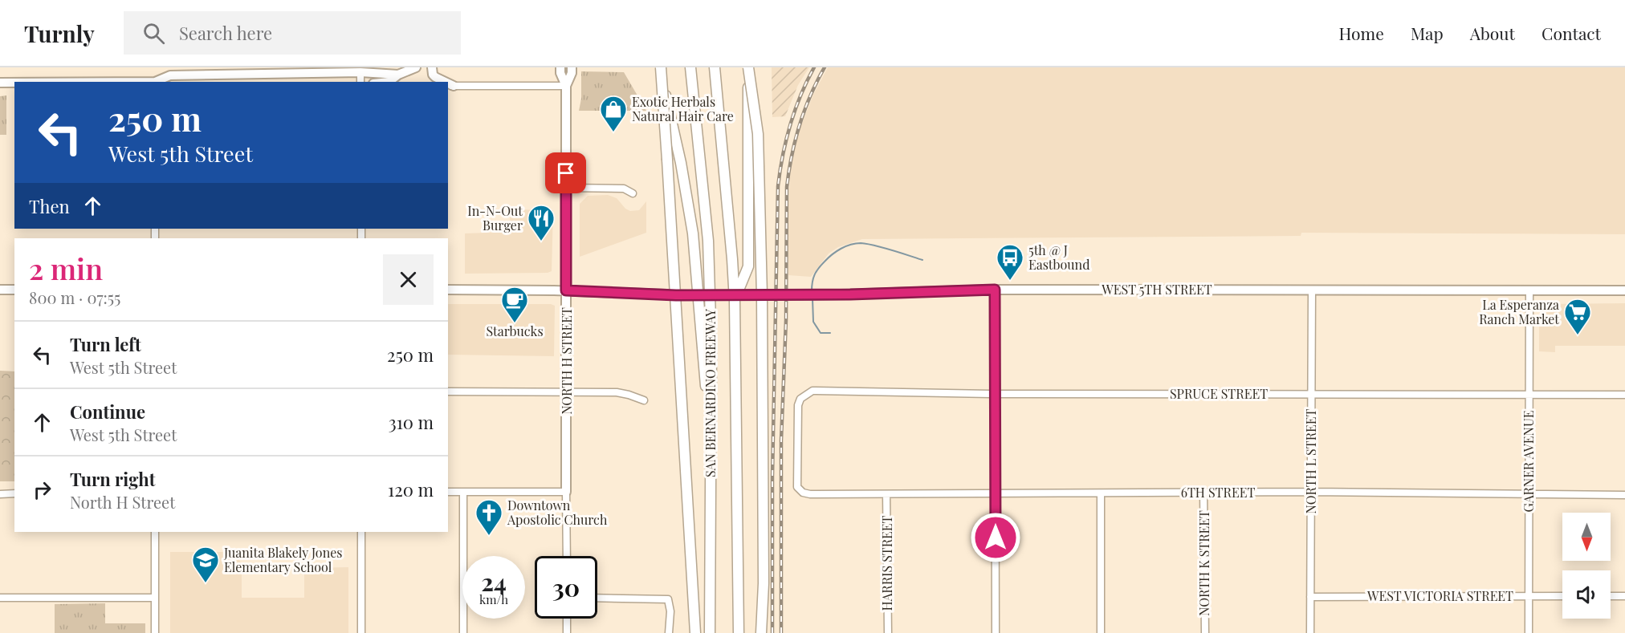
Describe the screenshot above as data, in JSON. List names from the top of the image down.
{
  "streets": {
    "highway": ["SAN BERNARDINO FREEWAY"],
    "main road": ["WEST 5TH STREET", "NORTH H STREET"],
    "street": [
      "SPRUCE STREET",
      "NORTH L STREET",
      "GARNER AVENUE",
      "6TH STREET",
      "HARRIS STREET",
      "NORTH K STREET",
      "WEST VICTORIA STREET"
    ]
  },
  "crossings": [
    ["WEST 5TH STREET", "NORTH H STREET"],
    ["WEST 5TH STREET", "NORTH L STREET"],
    ["WEST 5TH STREET", "GARNER AVENUE"],
    ["SPRUCE STREET", "NORTH L STREET"],
    ["SPRUCE STREET", "GARNER AVENUE"],
    ["SPRUCE STREET", "6TH STREET"],
    ["NORTH L STREET", "6TH STREET"],
    ["NORTH L STREET", "WEST VICTORIA STREET"],
    ["GARNER AVENUE", "6TH STREET"],
    ["GARNER AVENUE", "WEST VICTORIA STREET"],
    ["6TH STREET", "HARRIS STREET"],
    ["6TH STREET", "NORTH K STREET"]
  ],
  "places": {
    "shop": ["Exotic Herbals Natural Hair Care"],
    "restaurant": ["In-N-Out Burger"],
    "bus stop": ["5th @ J Eastbound"],
    "cafe": ["Starbucks"],
    "supermarket": ["La Esperanza Ranch Market"],
    "church": ["Downtown Apostolic Church"],
    "school or university": ["Juanita Blakely Jones Elementary School"]
  },
  "north": "bottom",
  "page": {
    "header": "Turnly",
    "search": "Search here",
    "nav": [
      "Home",
      "Map",
      "About",
      "Contact"
    ],
    "turn": ["250 m", "West 5th Street"],
    "then": "Then",
    "heading": ["2 min", "800 m · 07:55"],
    "list": [
      {
        "name": "Turn left",
        "note": "West 5th Street",
        "value": "250 m"
      },
      {
        "name": "Continue",
        "note": "West 5th Street",
        "value": "310 m"
      },
      {
        "name": "Turn right",
        "note": "North H Street",
        "value": "120 m"
      }
    ],
    "speed": "24 km/h",
    "limit": "30"
  }
}
